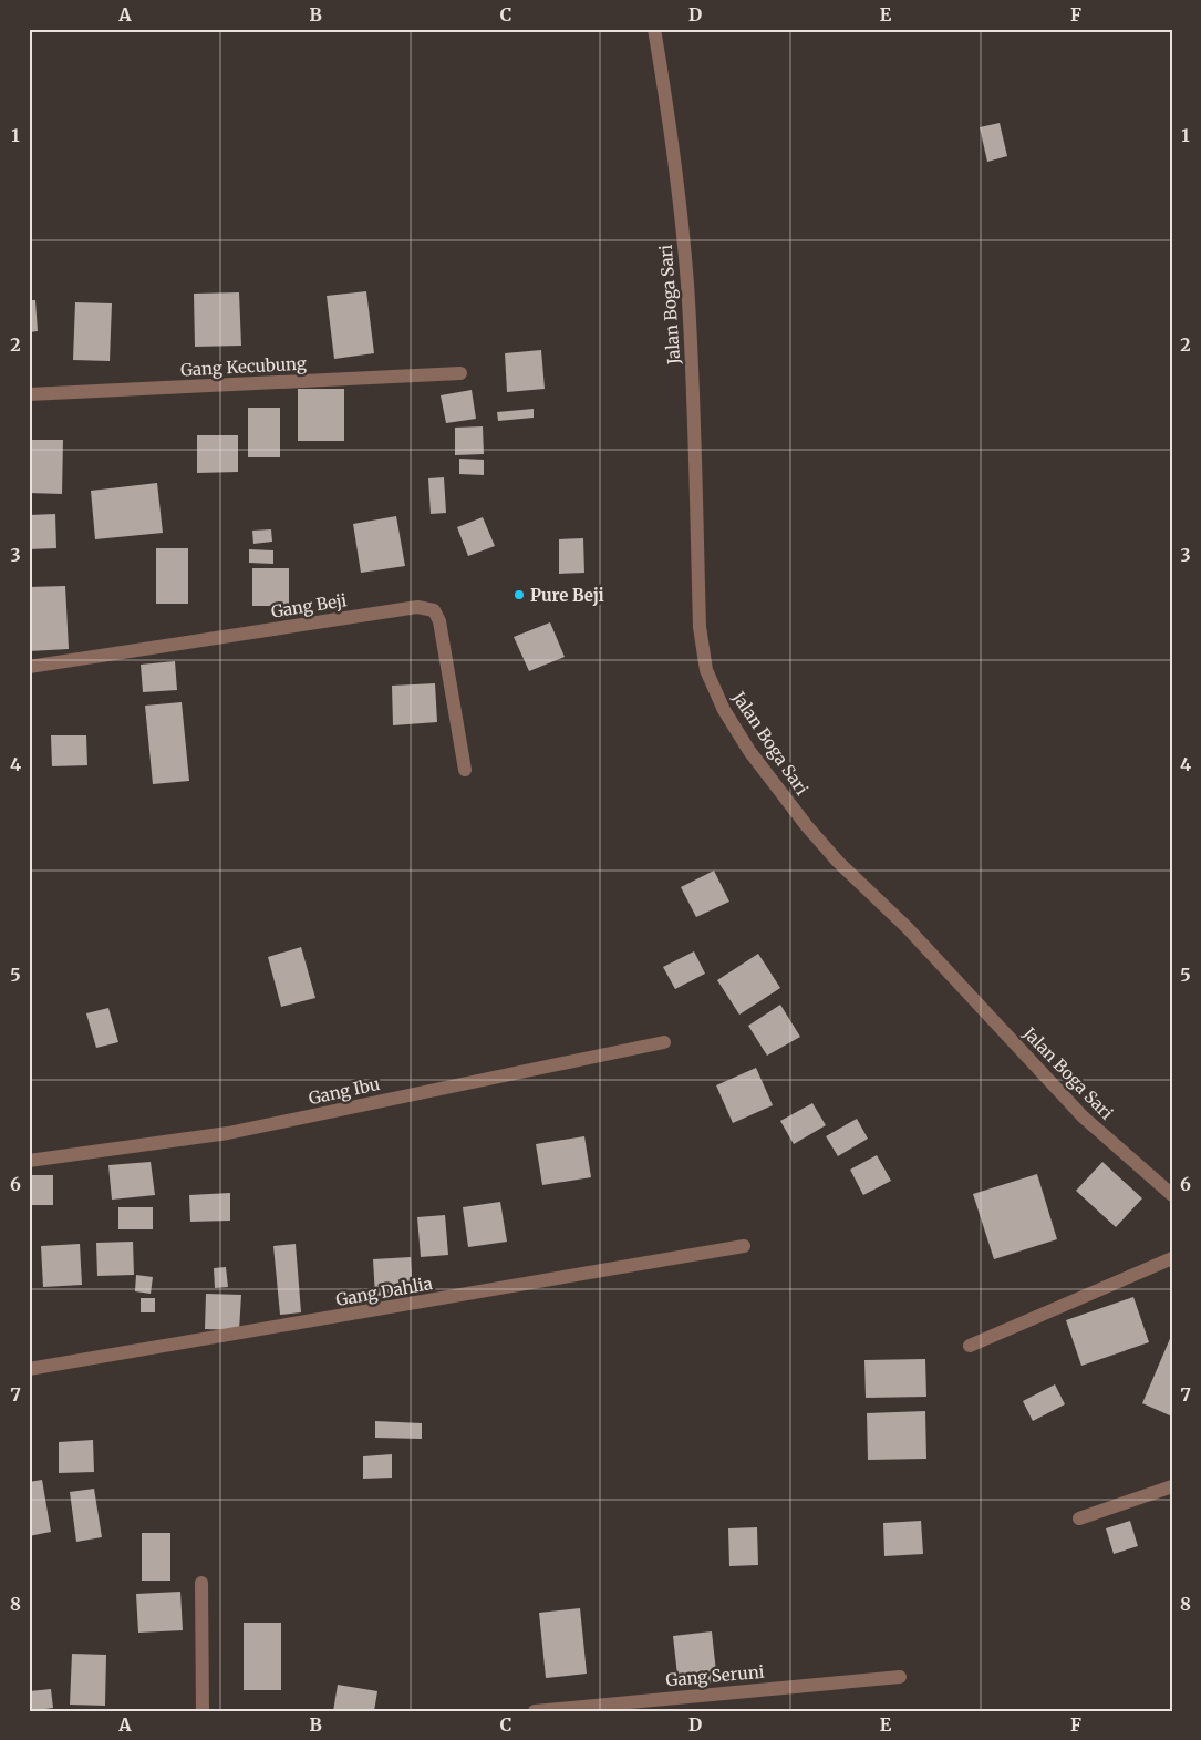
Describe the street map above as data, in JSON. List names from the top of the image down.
{
  "streets": {
    "street": [
      "Jalan Boga Sari",
      "Gang Kecubung",
      "Gang Beji",
      "Gang Ibu",
      "Gang Dahlia",
      "Gang Seruni"
    ]
  },
  "places": ["Pure Beji"],
  "grid": {
    "columns": [
      "A",
      "B",
      "C",
      "D",
      "E",
      "F"
    ],
    "rows": [
      "1",
      "2",
      "3",
      "4",
      "5",
      "6",
      "7",
      "8"
    ]
  }
}
